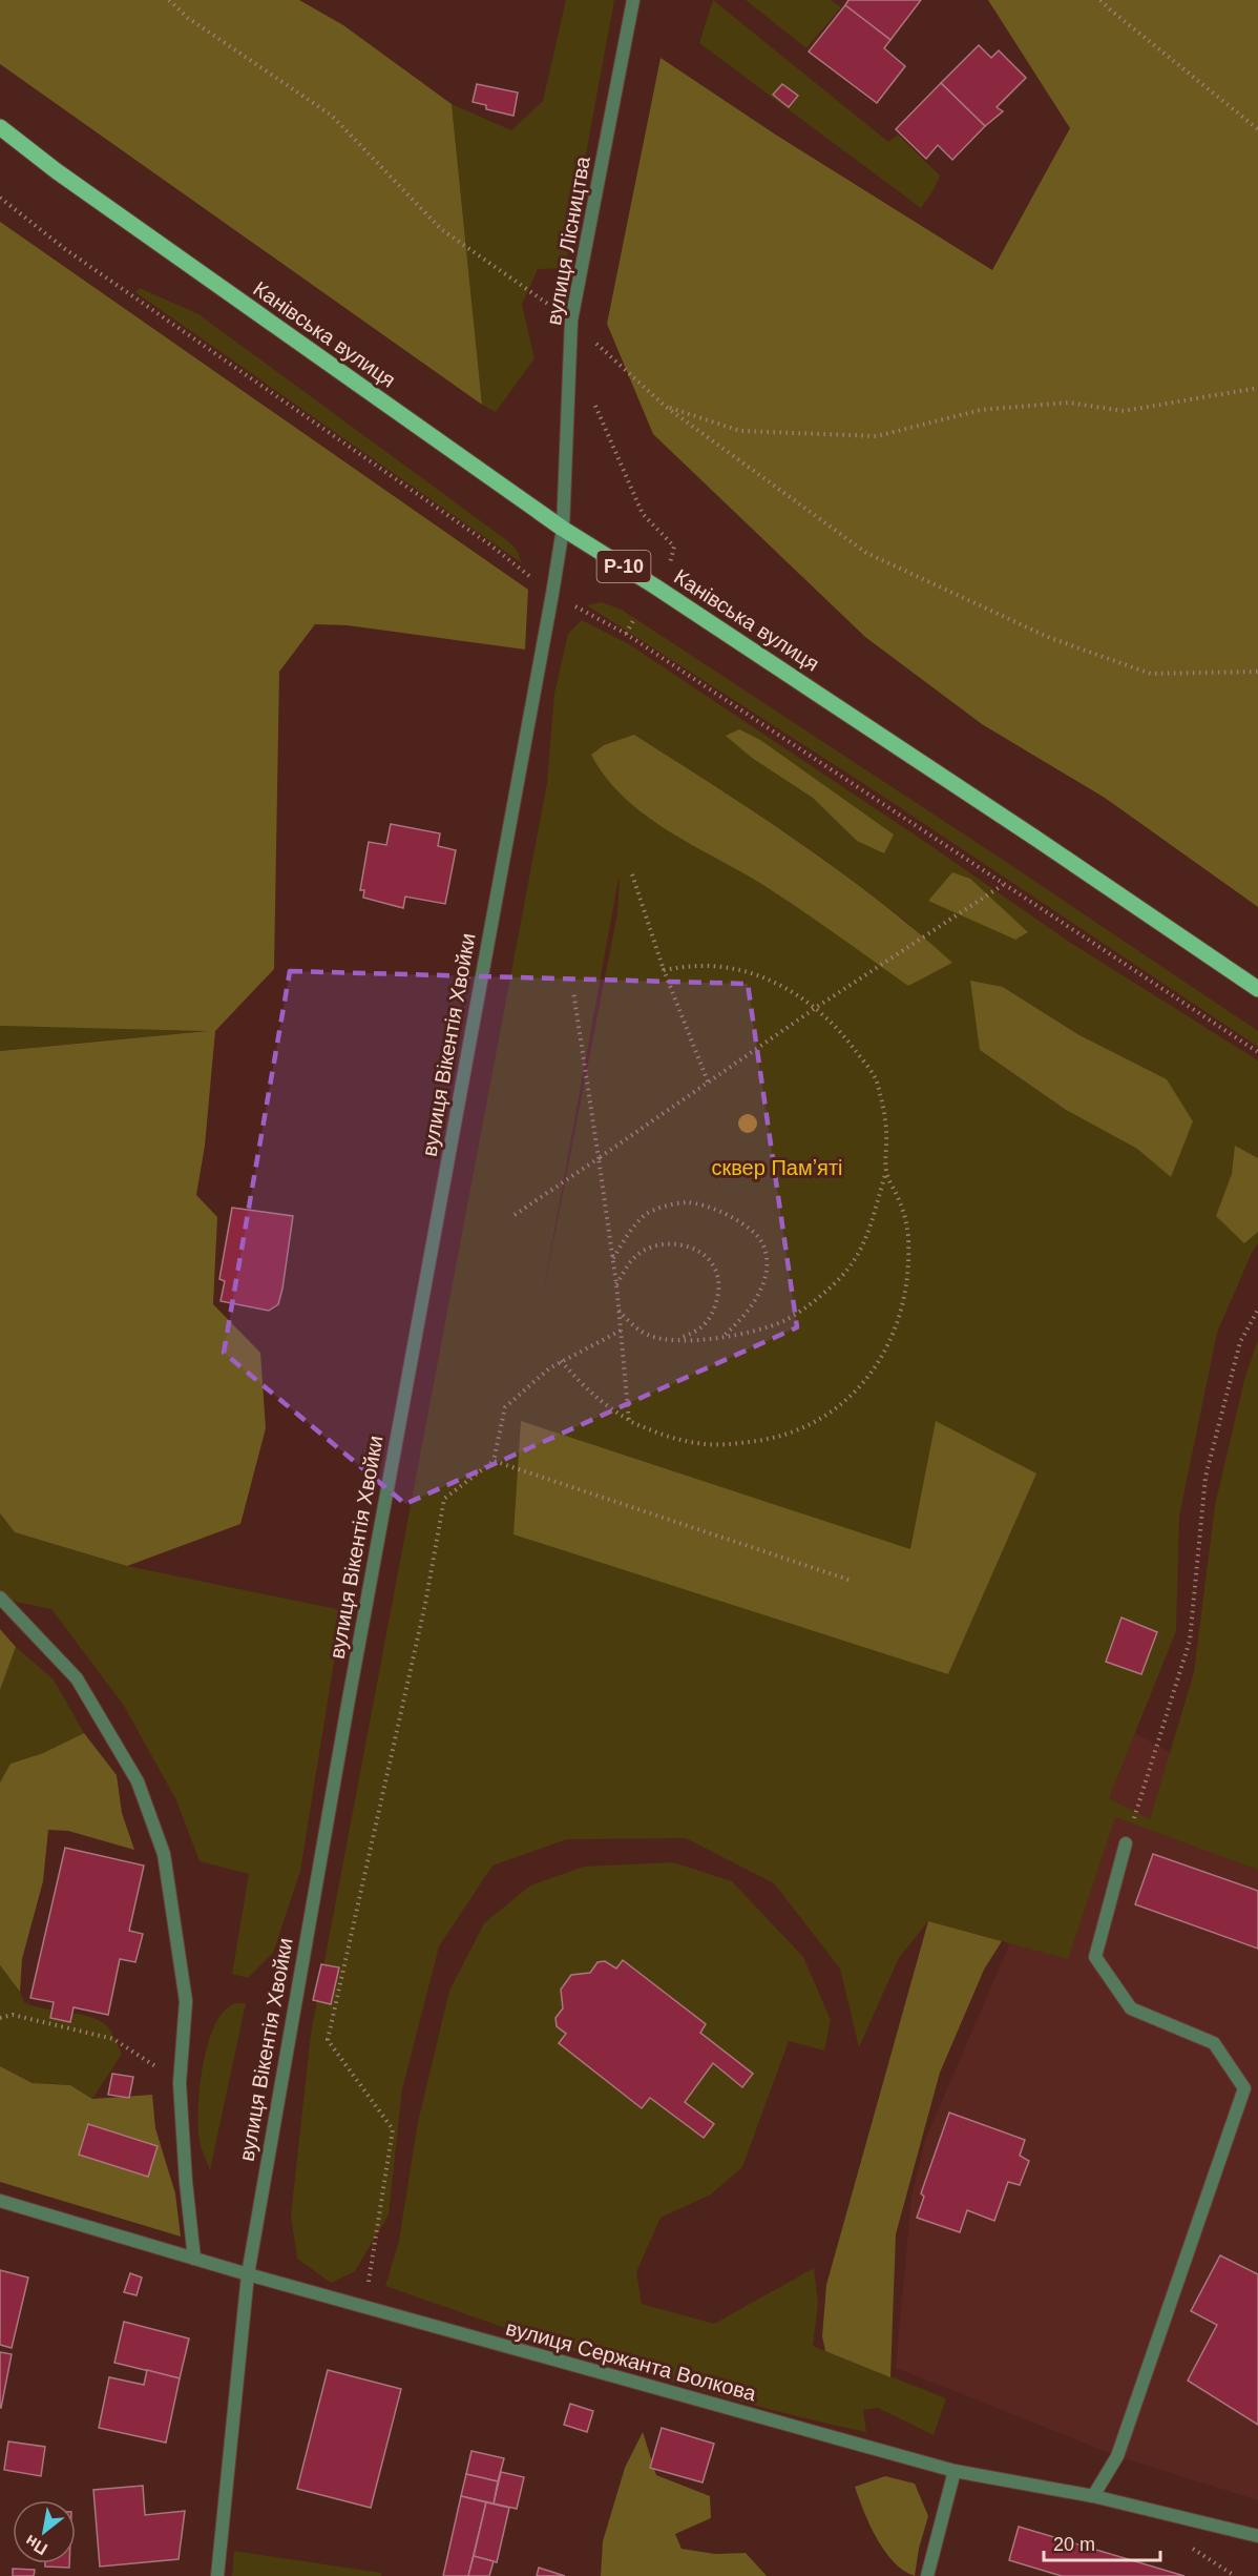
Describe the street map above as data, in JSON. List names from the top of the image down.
{
  "streets": {
    "main road": ["Канівська вулиця", "Р-10"],
    "street": ["вулиця Лісництва", "вулиця Вікентія Хвойки", "вулиця Сержанта Волкова"]
  },
  "crossings": [
    ["вулиця Лісництва", "Канівська вулиця"],
    ["вулиця Лісництва", "вулиця Вікентія Хвойки"],
    ["Канівська вулиця", "вулиця Вікентія Хвойки"],
    ["вулиця Вікентія Хвойки", "вулиця Сержанта Волкова"]
  ],
  "parks": ["сквер Памʼяті"],
  "scale_bar": "20 m",
  "north": "bottom left"
}
